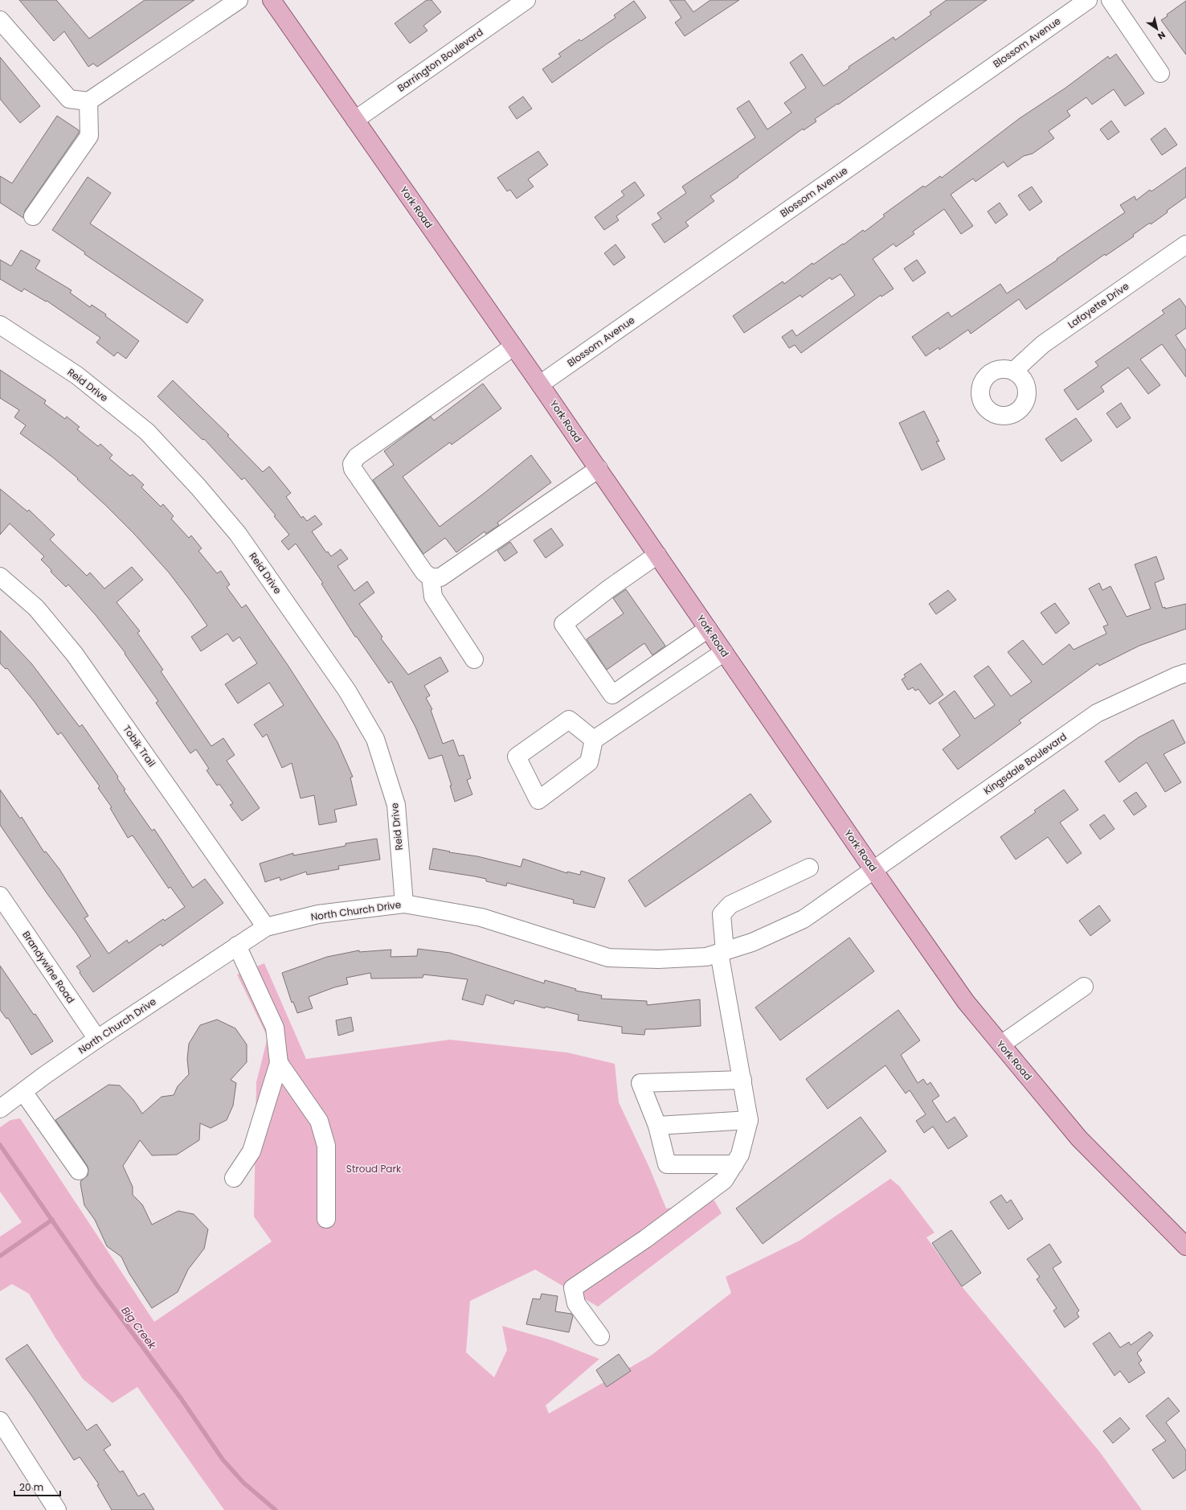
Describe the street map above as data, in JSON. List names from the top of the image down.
{
  "streets": {
    "main road": ["York Road"],
    "street": [
      "Blossom Avenue",
      "Barrington Boulevard",
      "Lafayette Drive",
      "Reid Drive",
      "Tobik Trail",
      "Kingsdale Boulevard",
      "North Church Drive",
      "Brandywine Road"
    ]
  },
  "crossings": [
    ["Blossom Avenue", "York Road"],
    ["Barrington Boulevard", "York Road"],
    ["York Road", "Kingsdale Boulevard"],
    ["York Road", "North Church Drive"],
    ["Reid Drive", "North Church Drive"],
    ["Tobik Trail", "North Church Drive"],
    ["Kingsdale Boulevard", "North Church Drive"],
    ["North Church Drive", "Brandywine Road"]
  ],
  "water": ["Big Creek"],
  "parks": ["Stroud Park"],
  "scale_bar": "20 m",
  "north": "bottom right"
}
